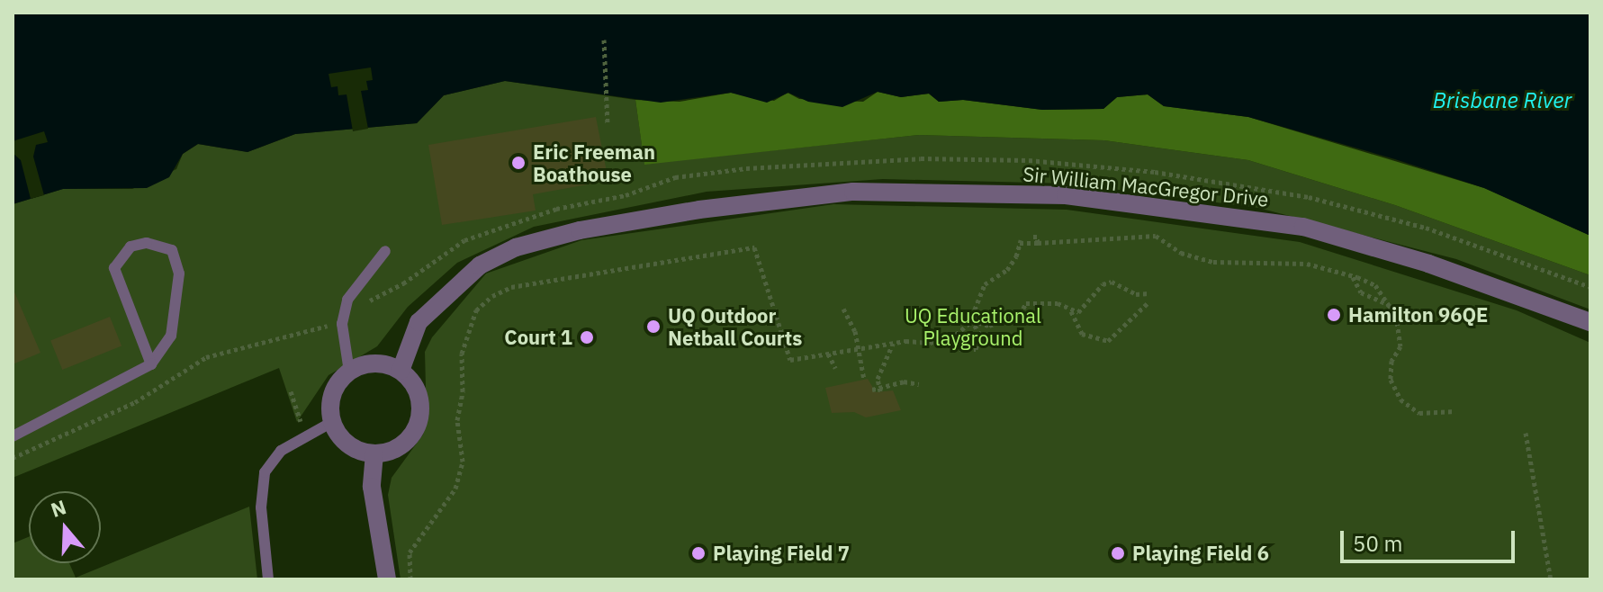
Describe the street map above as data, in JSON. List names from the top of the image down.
{
  "streets": {
    "street": ["Sir William MacGregor Drive"]
  },
  "water": ["Brisbane River"],
  "parks": ["UQ Educational Playground"],
  "places": [
    "Eric Freeman Boathouse",
    "Hamilton 96QE",
    "UQ Outdoor Netball Courts",
    "Court 1",
    "Playing Field 7",
    "Playing Field 6"
  ],
  "scale_bar": "50 m",
  "north": "top"
}
